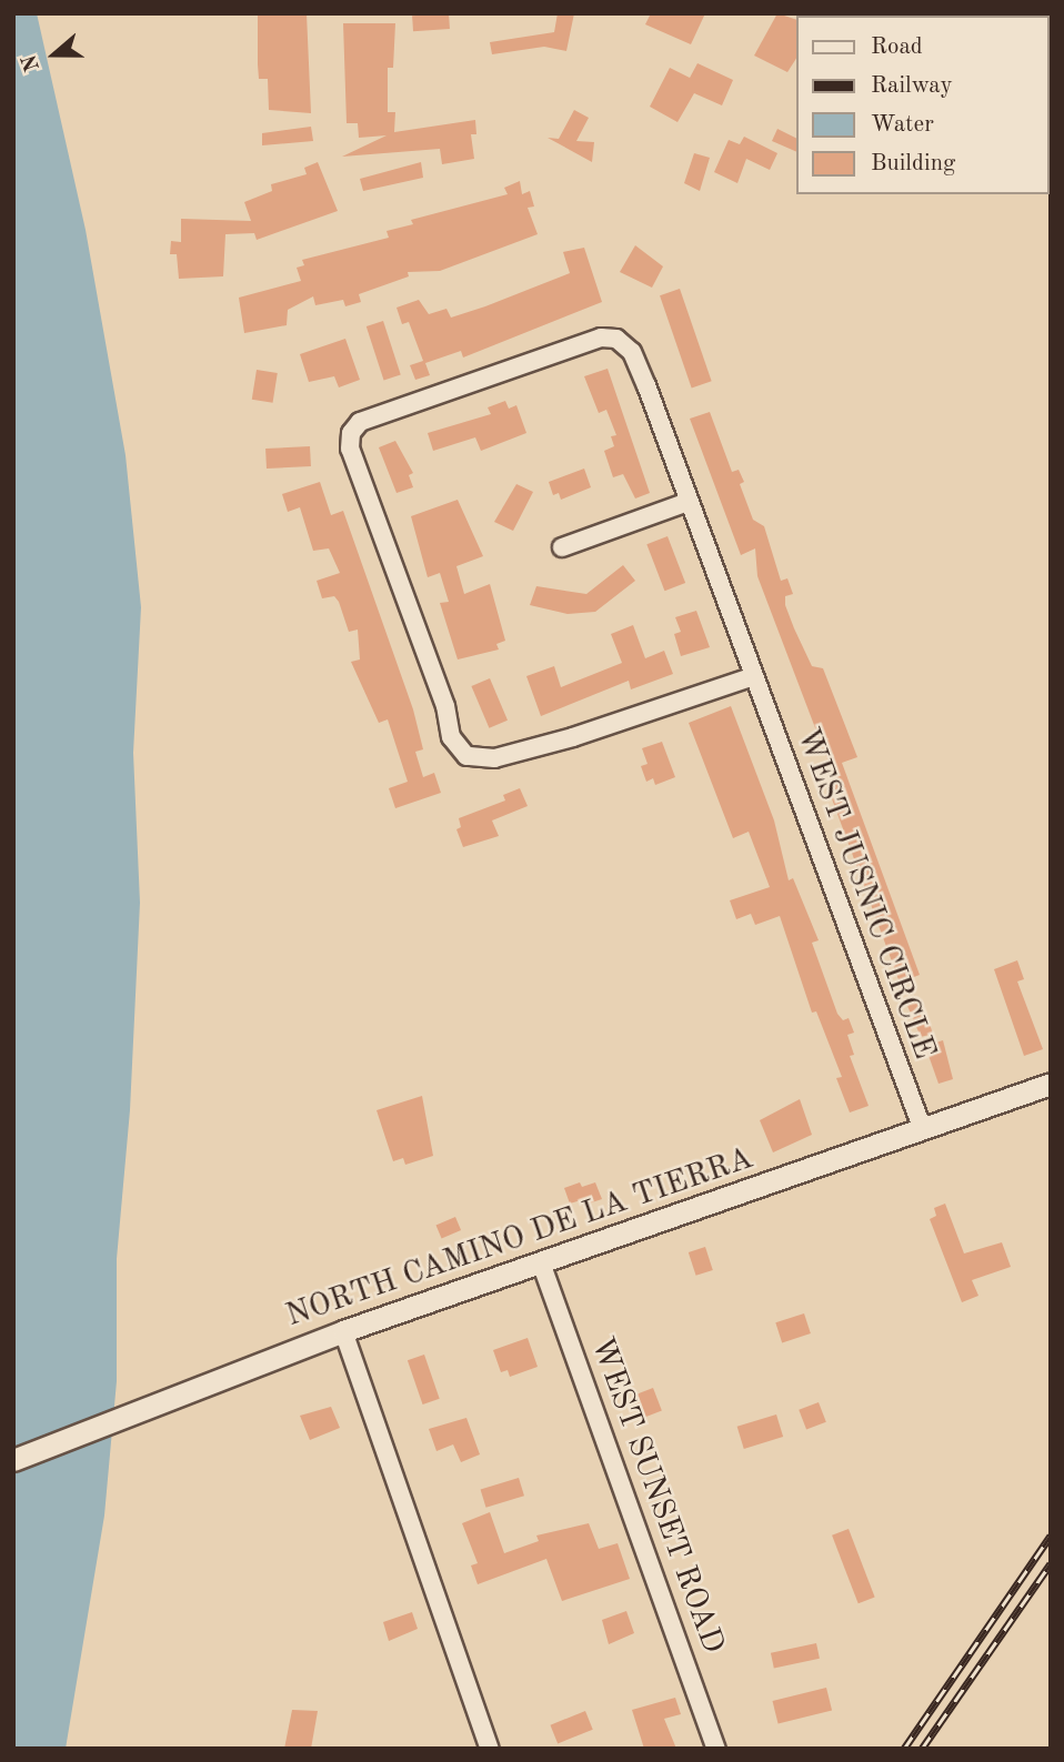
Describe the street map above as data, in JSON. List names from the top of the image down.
{
  "streets": {
    "street": ["WEST JUSNIC CIRCLE", "NORTH CAMINO DE LA TIERRA", "WEST SUNSET ROAD"]
  },
  "crossings": [
    ["WEST JUSNIC CIRCLE", "NORTH CAMINO DE LA TIERRA"],
    ["NORTH CAMINO DE LA TIERRA", "WEST SUNSET ROAD"]
  ],
  "legend": [
    "Road",
    "Railway",
    "Water",
    "Building"
  ],
  "north": "left"
}
